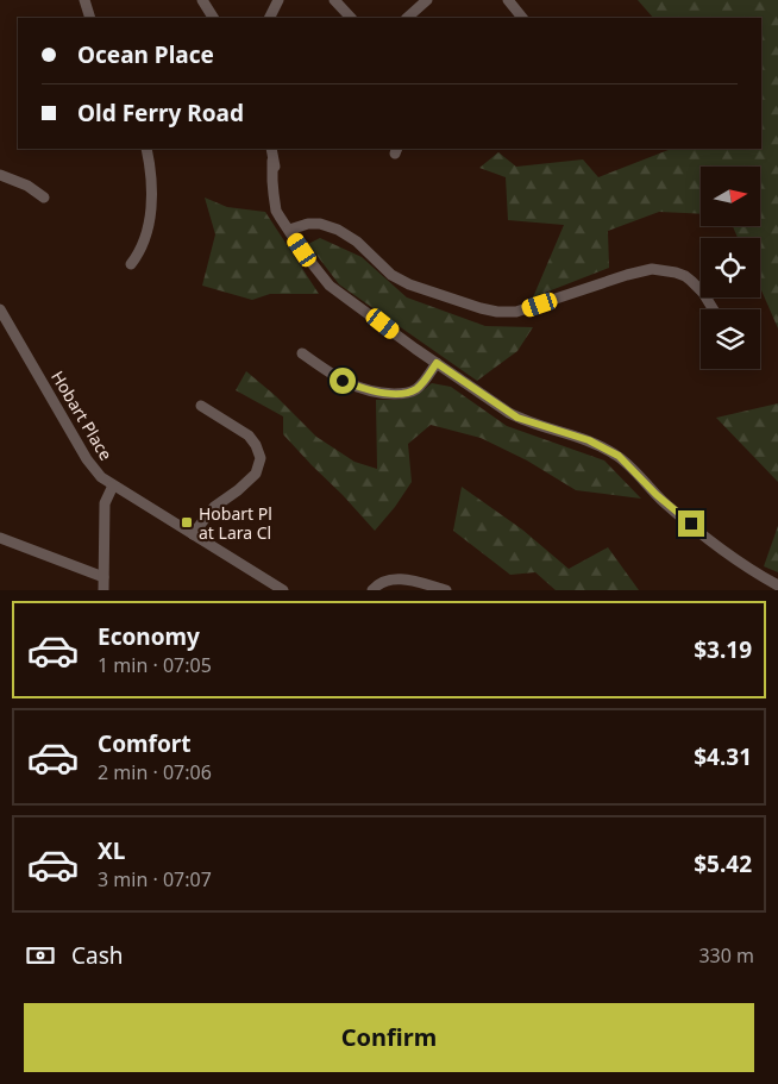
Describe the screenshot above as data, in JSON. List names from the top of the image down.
{
  "streets": {
    "street": ["Hobart Place"]
  },
  "places": {
    "transit": ["Hobart Pl at Lara Cl"]
  },
  "north": "right",
  "page": {
    "banner": ["Ocean Place", "Old Ferry Road"],
    "list": [
      {
        "name": "Economy",
        "note": "1 min · 07:05",
        "value": "$3.19"
      },
      {
        "name": "Comfort",
        "note": "2 min · 07:06",
        "value": "$4.31"
      },
      {
        "name": "XL",
        "note": "3 min · 07:07",
        "value": "$5.42"
      }
    ],
    "pay": ["Cash", "330 m"],
    "buttons": "Confirm"
  }
}
